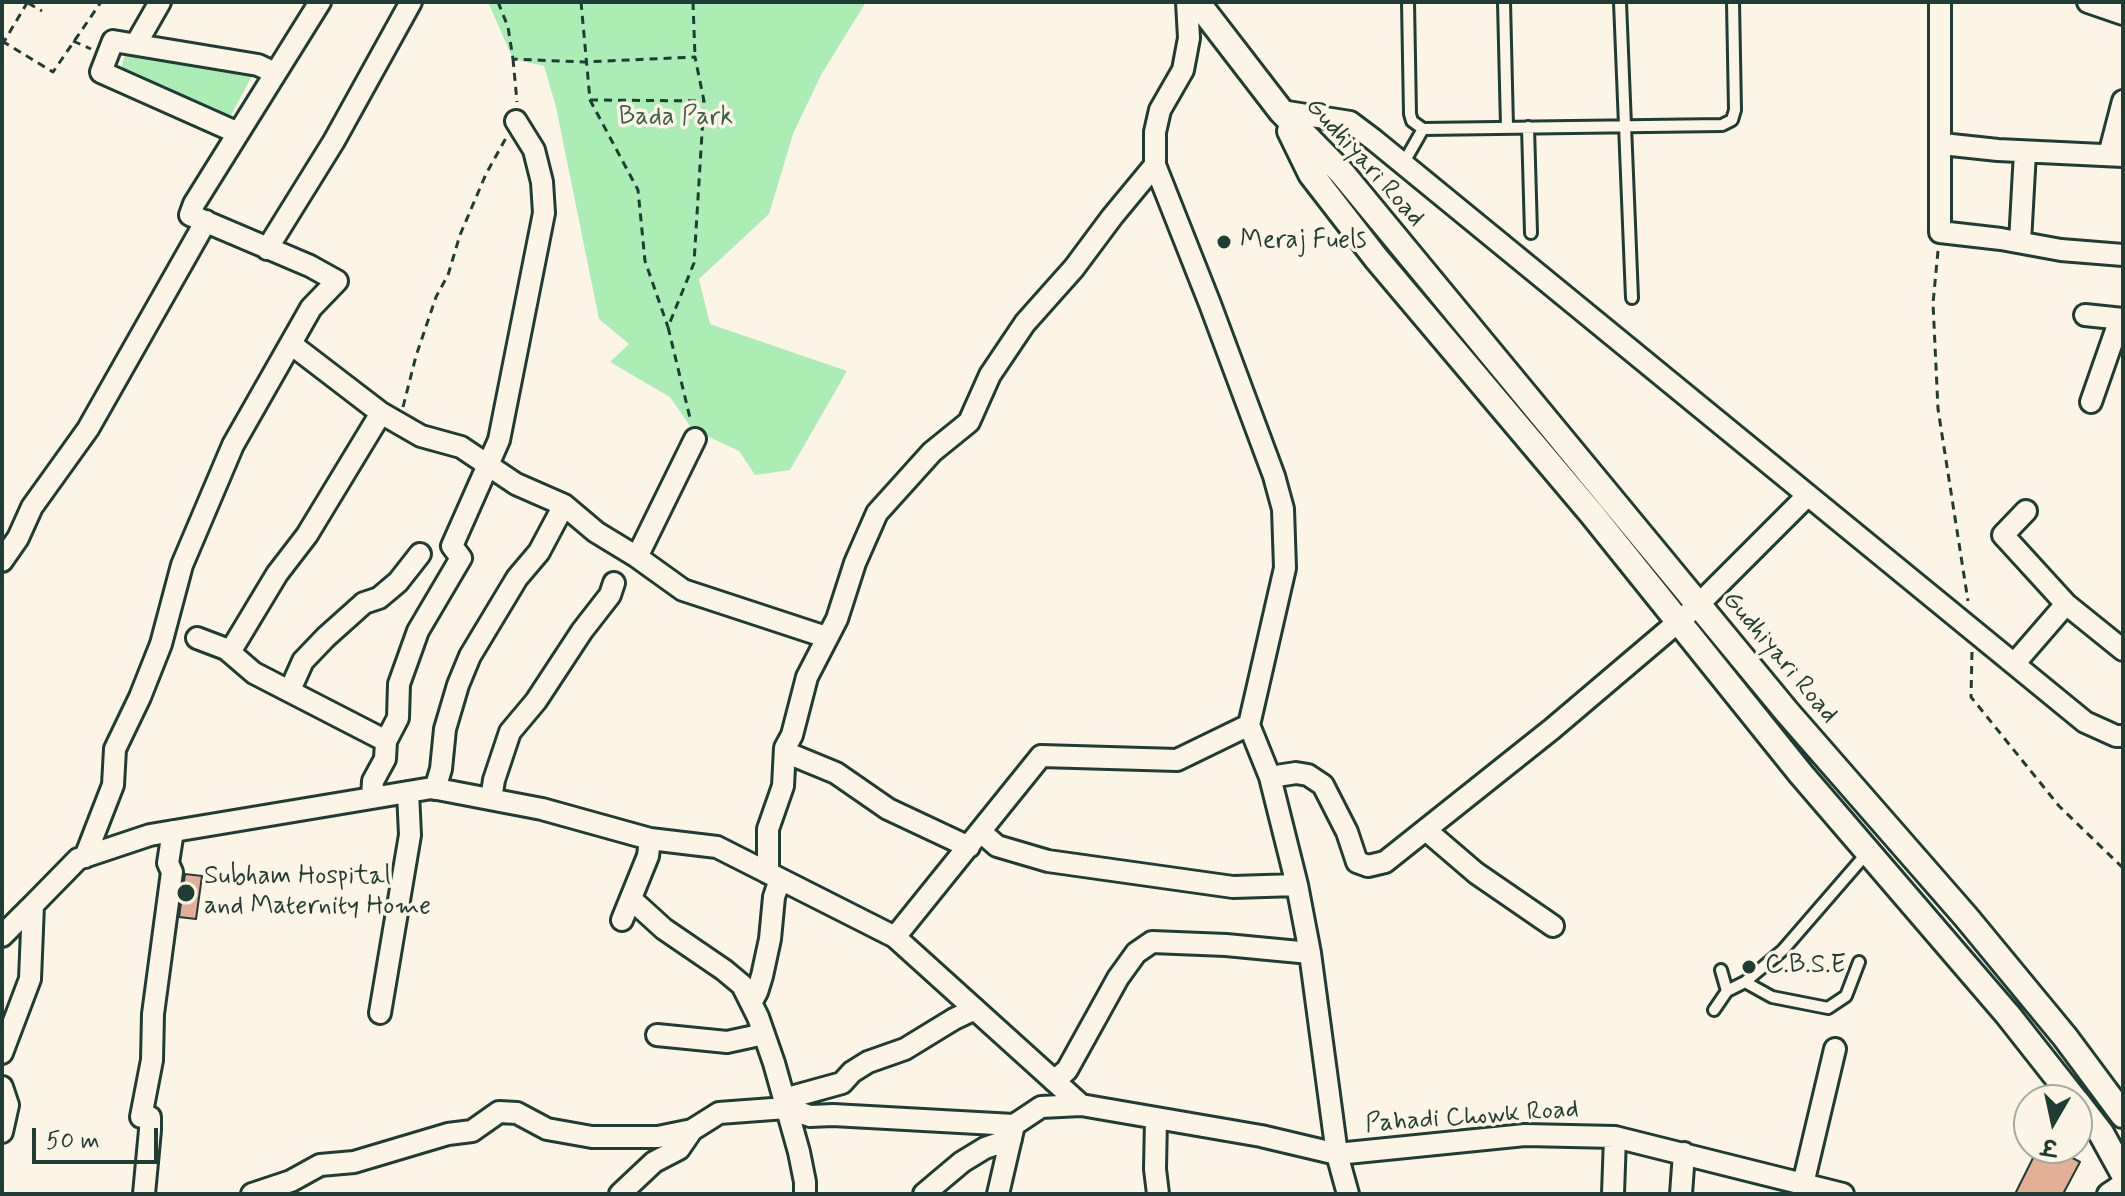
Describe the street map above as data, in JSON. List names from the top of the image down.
{
  "streets": {
    "street": ["Gudhiyari Road", "Pahadi Chowk Road"]
  },
  "parks": ["Bada Park"],
  "places": ["Meraj Fuels", "Subham Hospital and Maternity Home", "C.B.S.E"],
  "scale_bar": "50 m",
  "north": "bottom"
}
